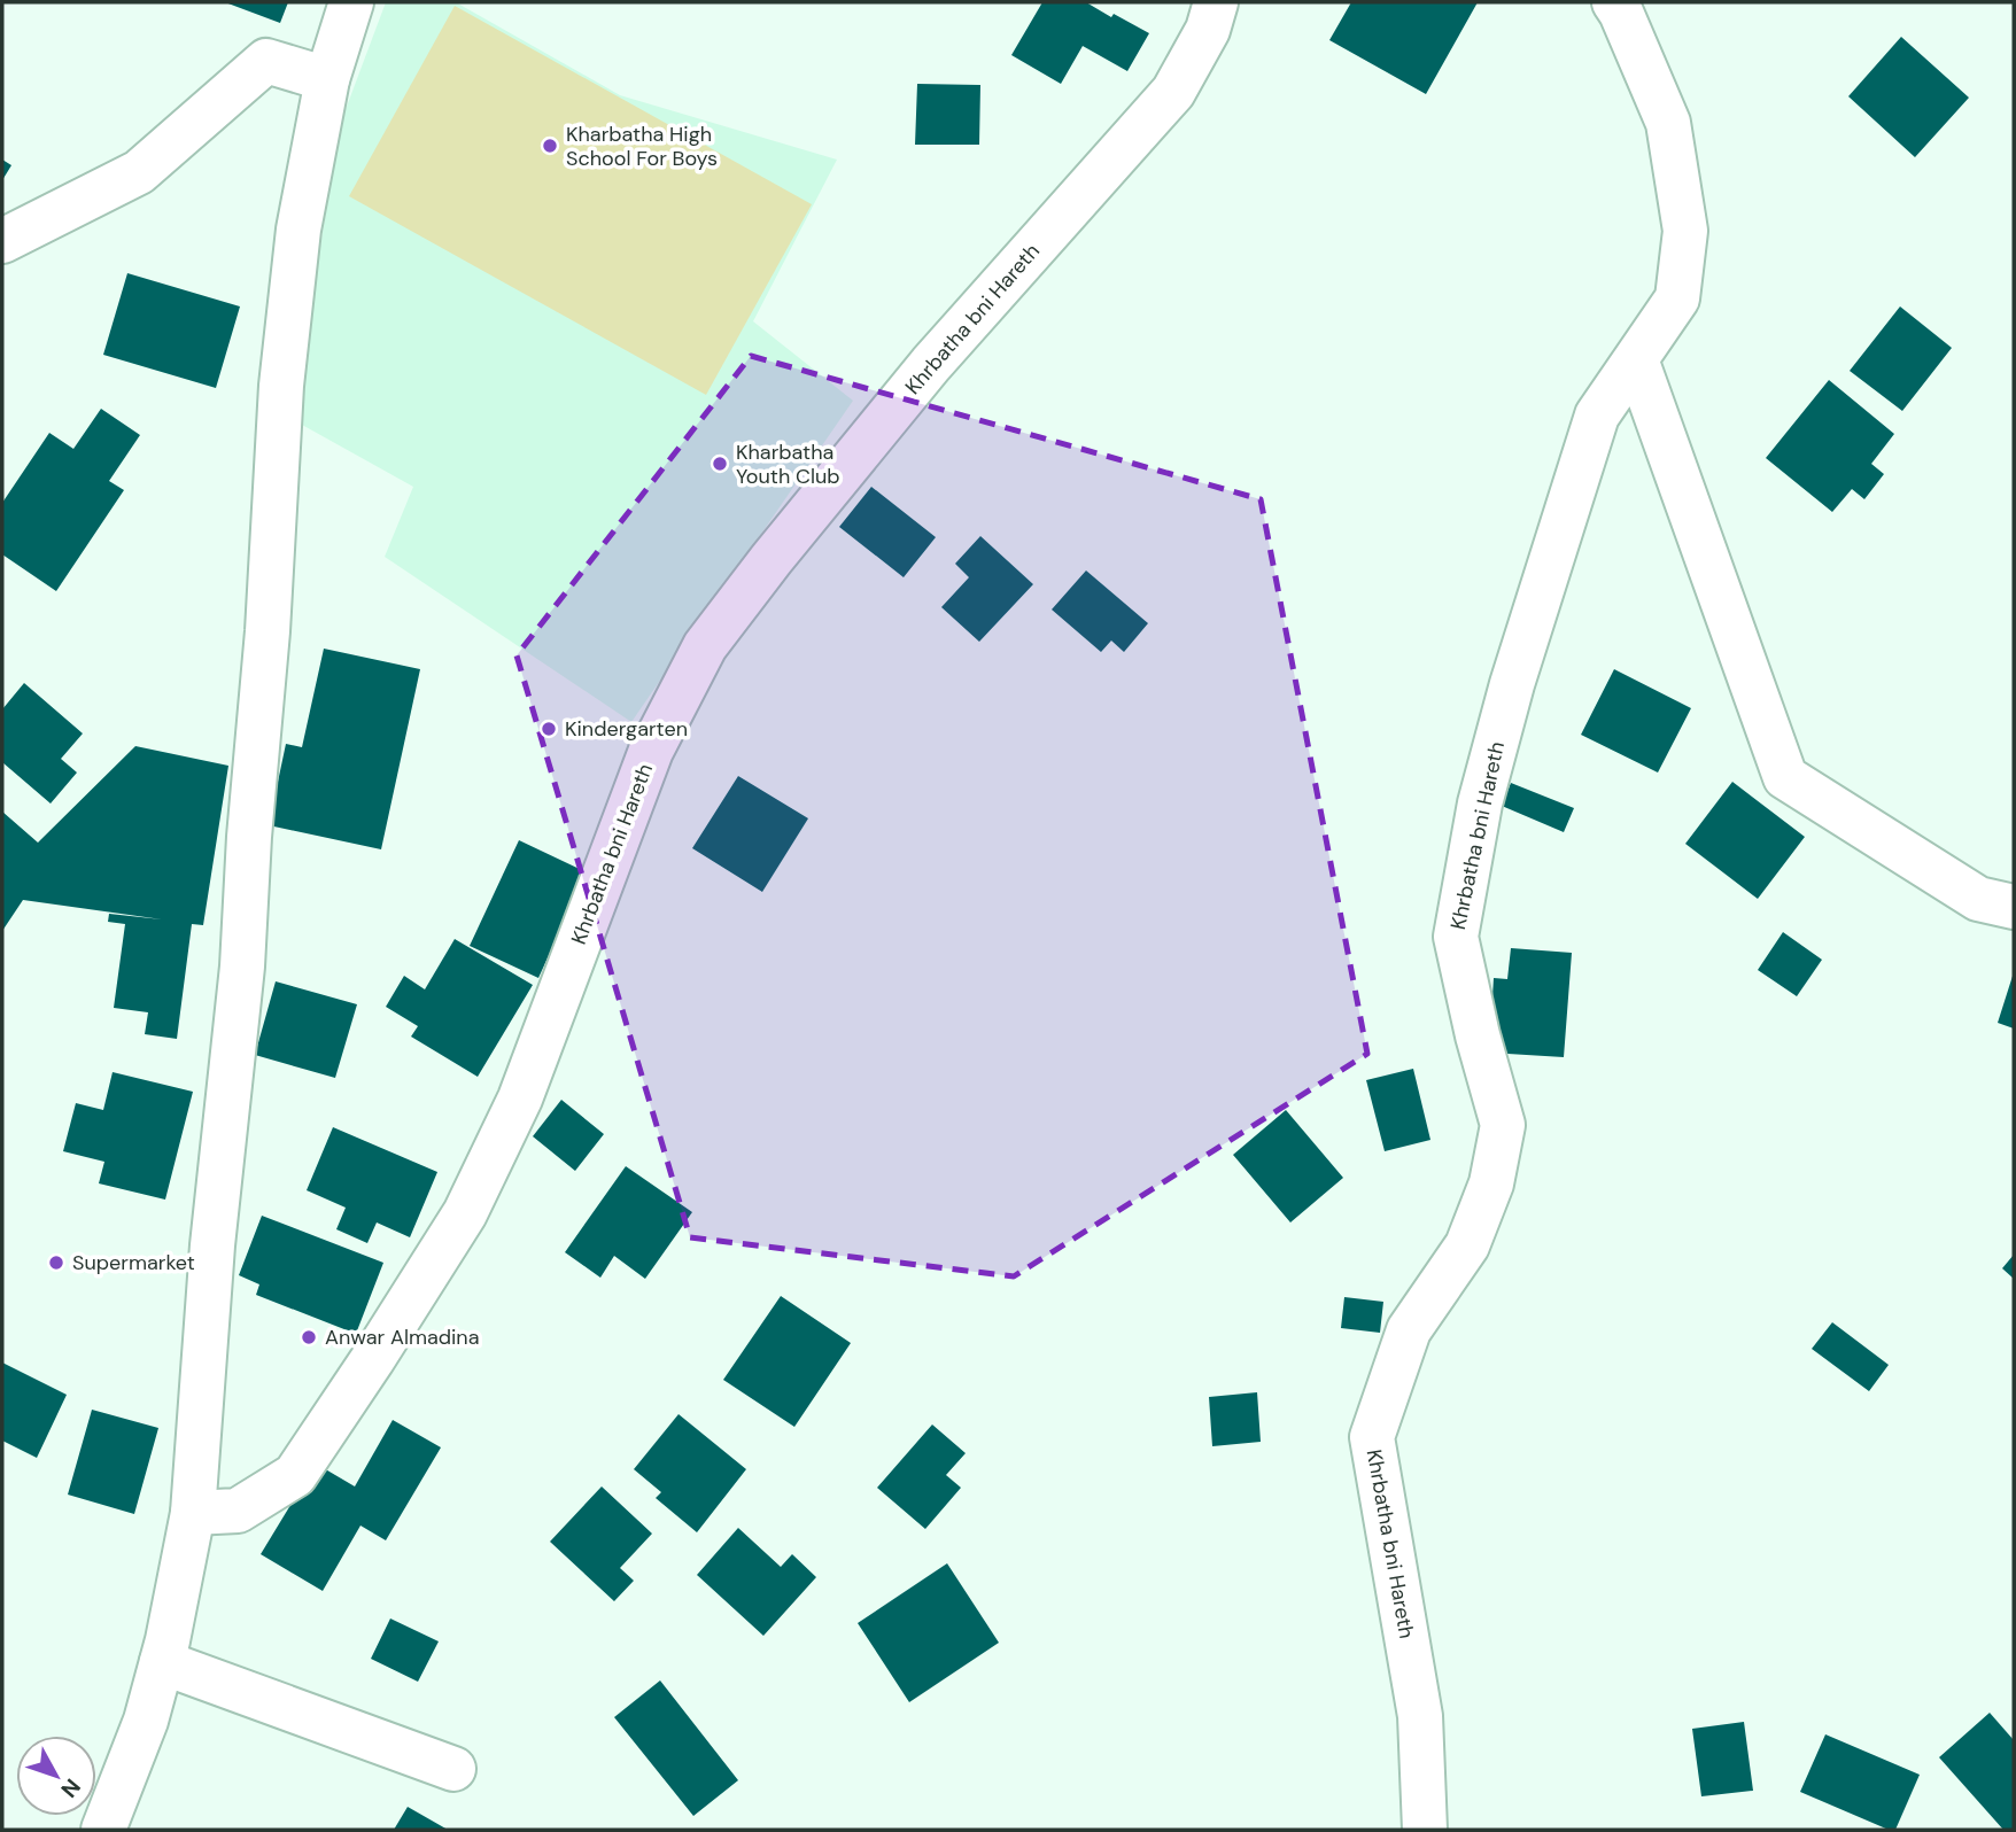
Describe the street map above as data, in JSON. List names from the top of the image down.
{
  "streets": {
    "street": ["Khrbatha bni Hareth"]
  },
  "places": [
    "Kharbatha High School For Boys",
    "Kharbatha Youth Club",
    "Kindergarten",
    "Supermarket",
    "Anwar Almadina"
  ],
  "north": "bottom right"
}
